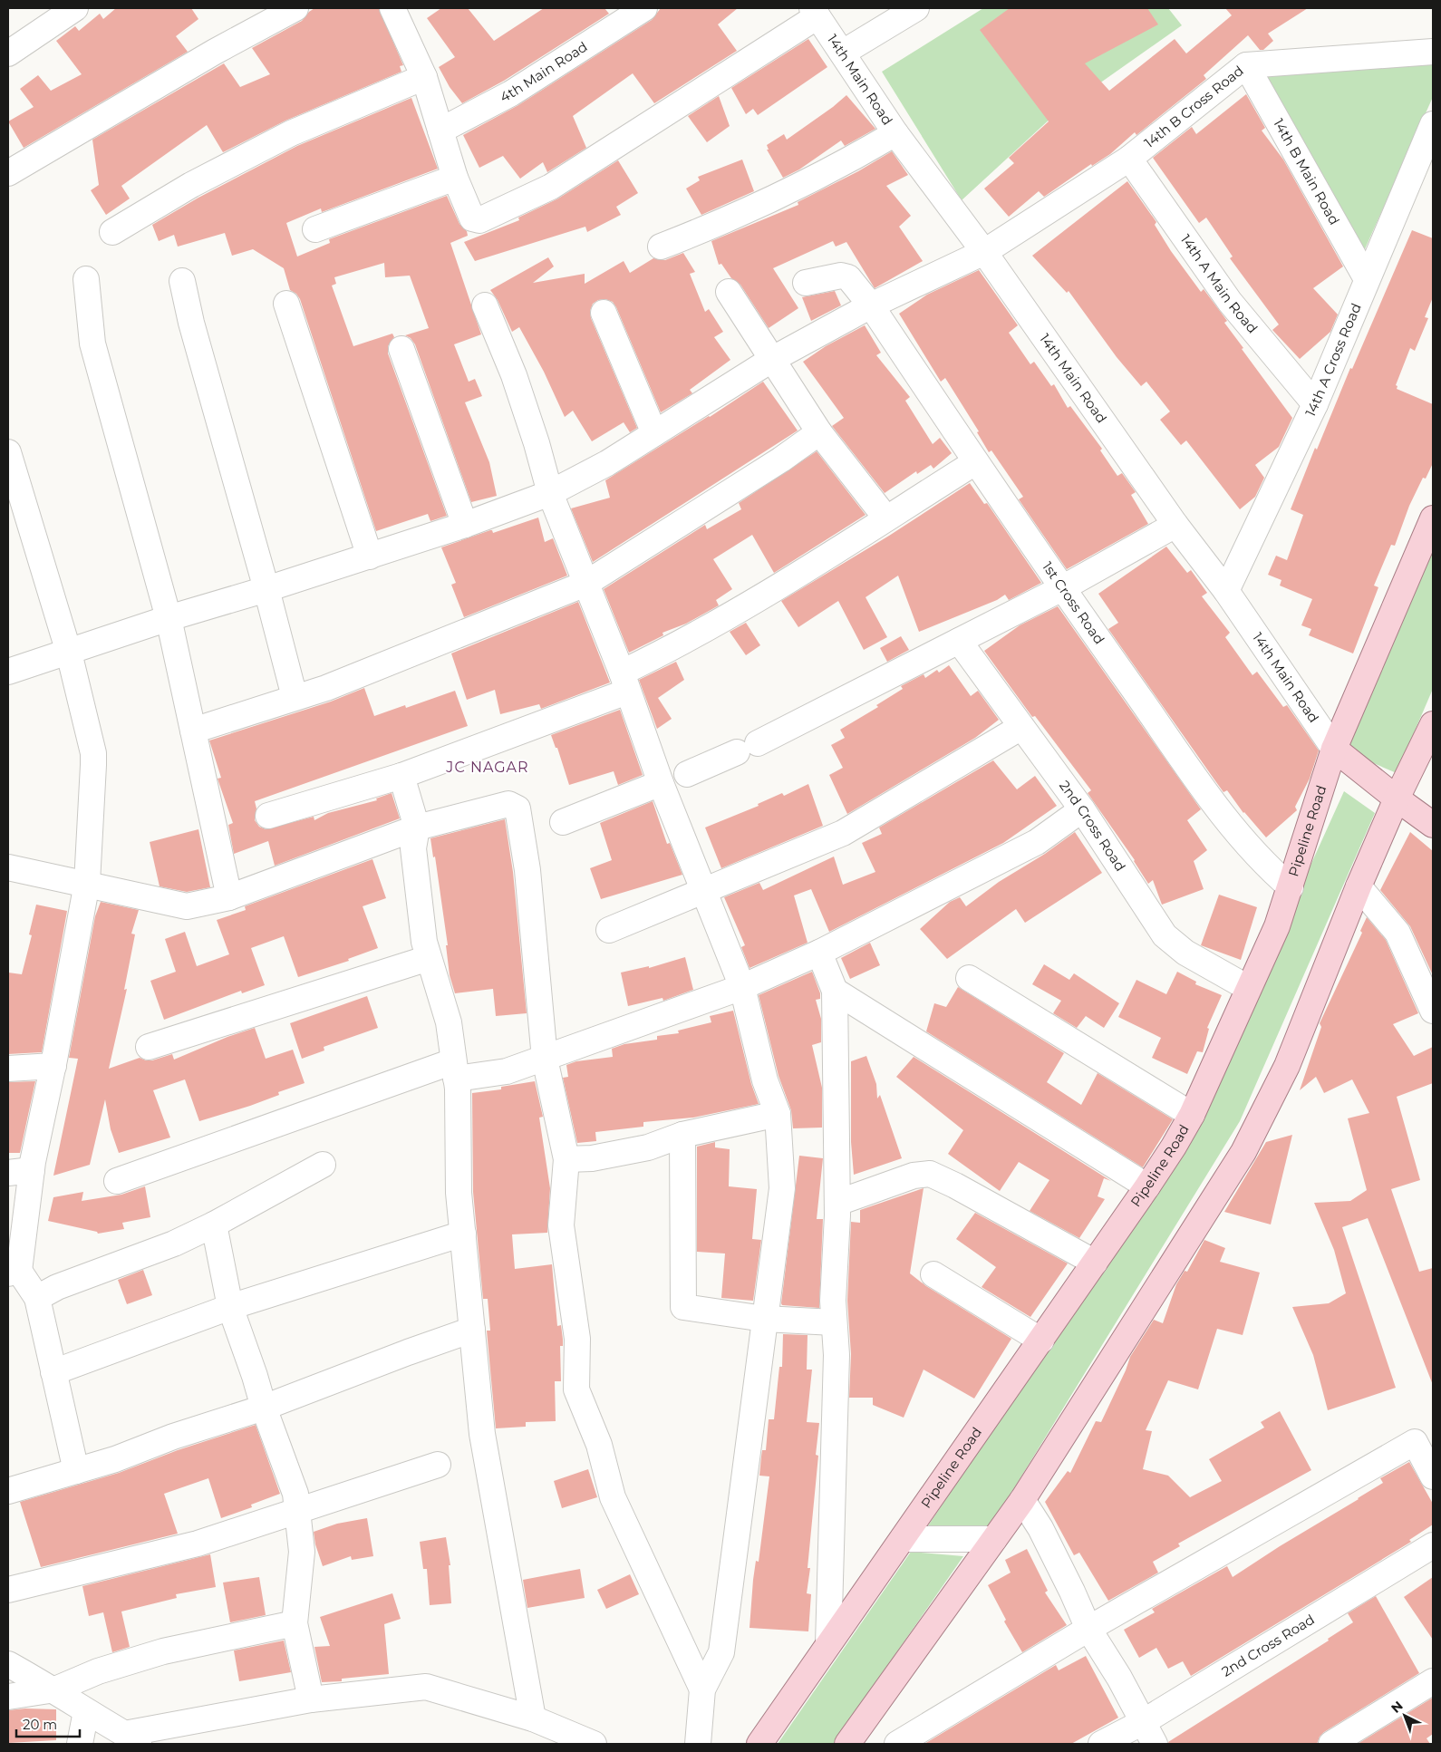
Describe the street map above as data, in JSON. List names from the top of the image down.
{
  "streets": {
    "main road": ["Pipeline Road"],
    "street": [
      "4th Main Road",
      "14th Main Road",
      "14th B Cross Road",
      "14th B Main Road",
      "14th A Main Road",
      "14th A Cross Road",
      "1st Cross Road",
      "2nd Cross Road"
    ]
  },
  "crossings": [
    ["14th Main Road", "14th B Cross Road"],
    ["14th Main Road", "14th A Cross Road"],
    ["14th Main Road", "Pipeline Road"],
    ["14th B Cross Road", "14th B Main Road"],
    ["14th B Cross Road", "14th A Main Road"],
    ["14th B Cross Road", "1st Cross Road"],
    ["14th B Main Road", "14th A Cross Road"],
    ["14th A Main Road", "14th A Cross Road"],
    ["1st Cross Road", "Pipeline Road"],
    ["2nd Cross Road", "Pipeline Road"]
  ],
  "districts": ["JC NAGAR"],
  "scale_bar": "20 m",
  "north": "top left"
}
